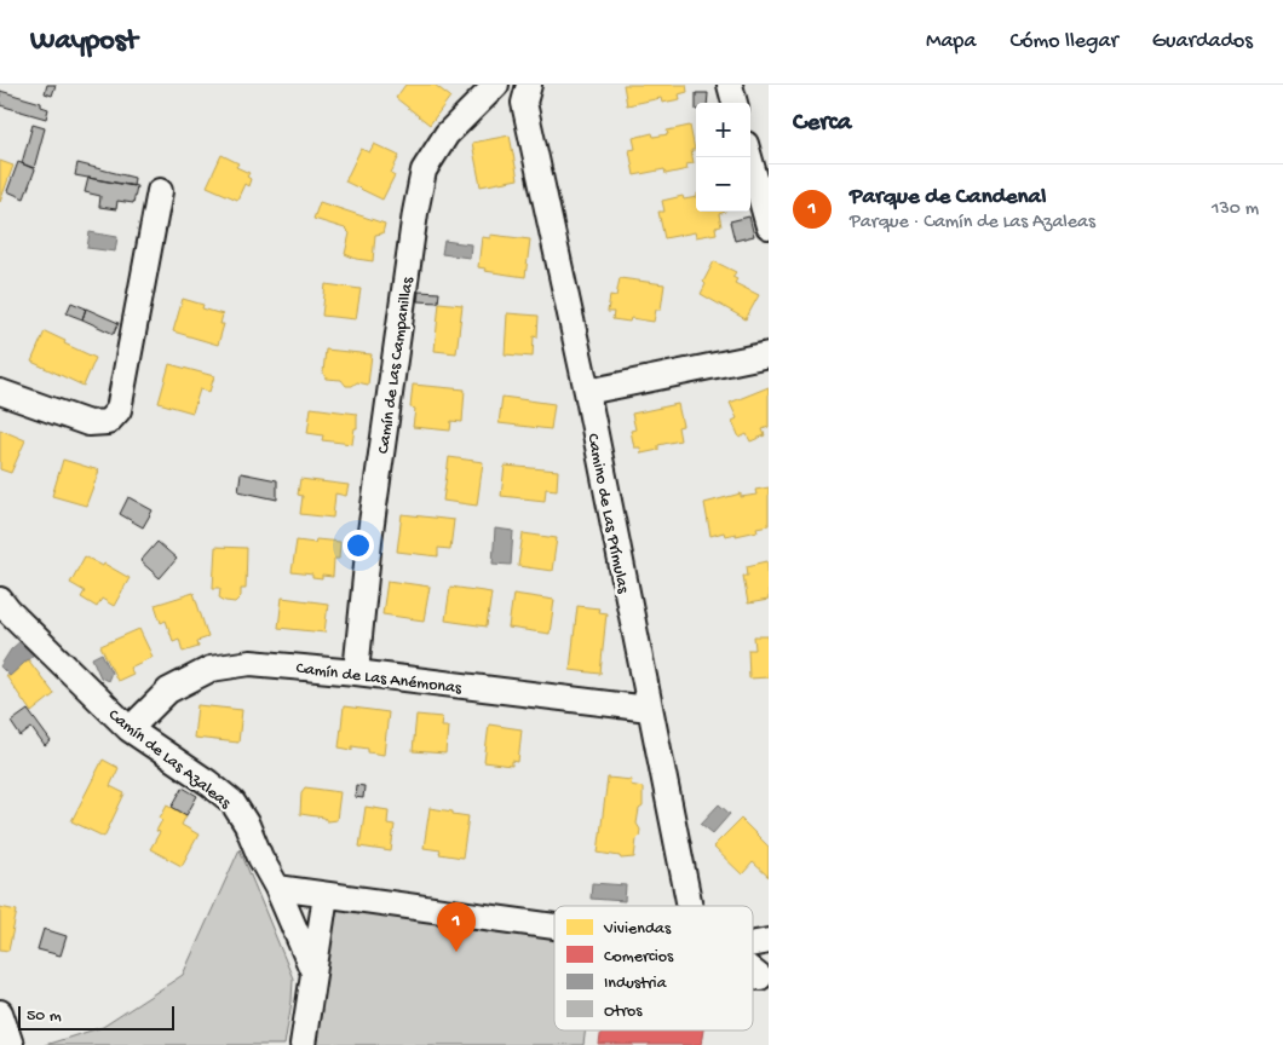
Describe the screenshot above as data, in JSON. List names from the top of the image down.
{
  "streets": {
    "street": [
      "Camín de Las Campanillas",
      "Camino de Las Prímulas",
      "Camín de Las Anémonas",
      "Camín de Las Azaleas"
    ]
  },
  "crossings": [
    ["Camín de Las Campanillas", "Camín de Las Anémonas"],
    ["Camino de Las Prímulas", "Camín de Las Anémonas"],
    ["Camín de Las Anémonas", "Camín de Las Azaleas"]
  ],
  "legend": [
    "Viviendas",
    "Comercios",
    "Industria",
    "Otros"
  ],
  "scale_bar": "50 m",
  "page": {
    "header": "Waypost",
    "nav": ["Mapa", "Cómo llegar", "Guardados"],
    "heading": "Cerca",
    "map_buttons": ["+", "−"],
    "list": [
      {
        "mark": "1",
        "name": "Parque de Candenal",
        "note": "Parque · Camín de Las Azaleas",
        "value": "130 m"
      }
    ],
    "pins": "1",
    "scale": "50 m"
  }
}
